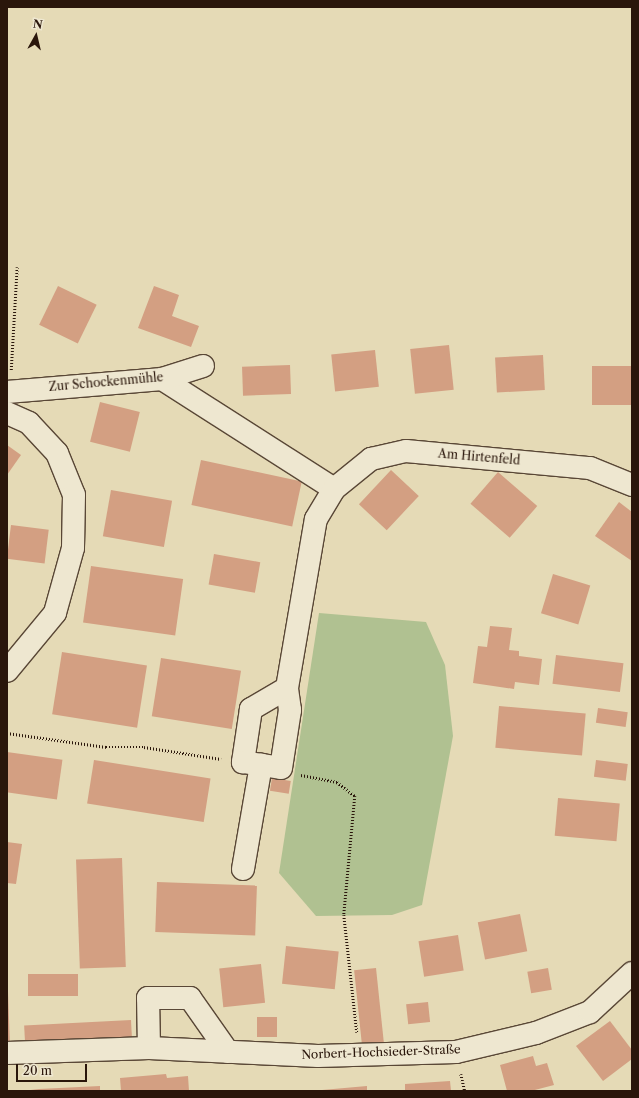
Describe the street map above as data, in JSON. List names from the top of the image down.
{
  "streets": {
    "street": ["Zur Schockenmühle", "Am Hirtenfeld", "Norbert-Hochsieder-Straße"]
  },
  "scale_bar": "20 m",
  "north": "top"
}
